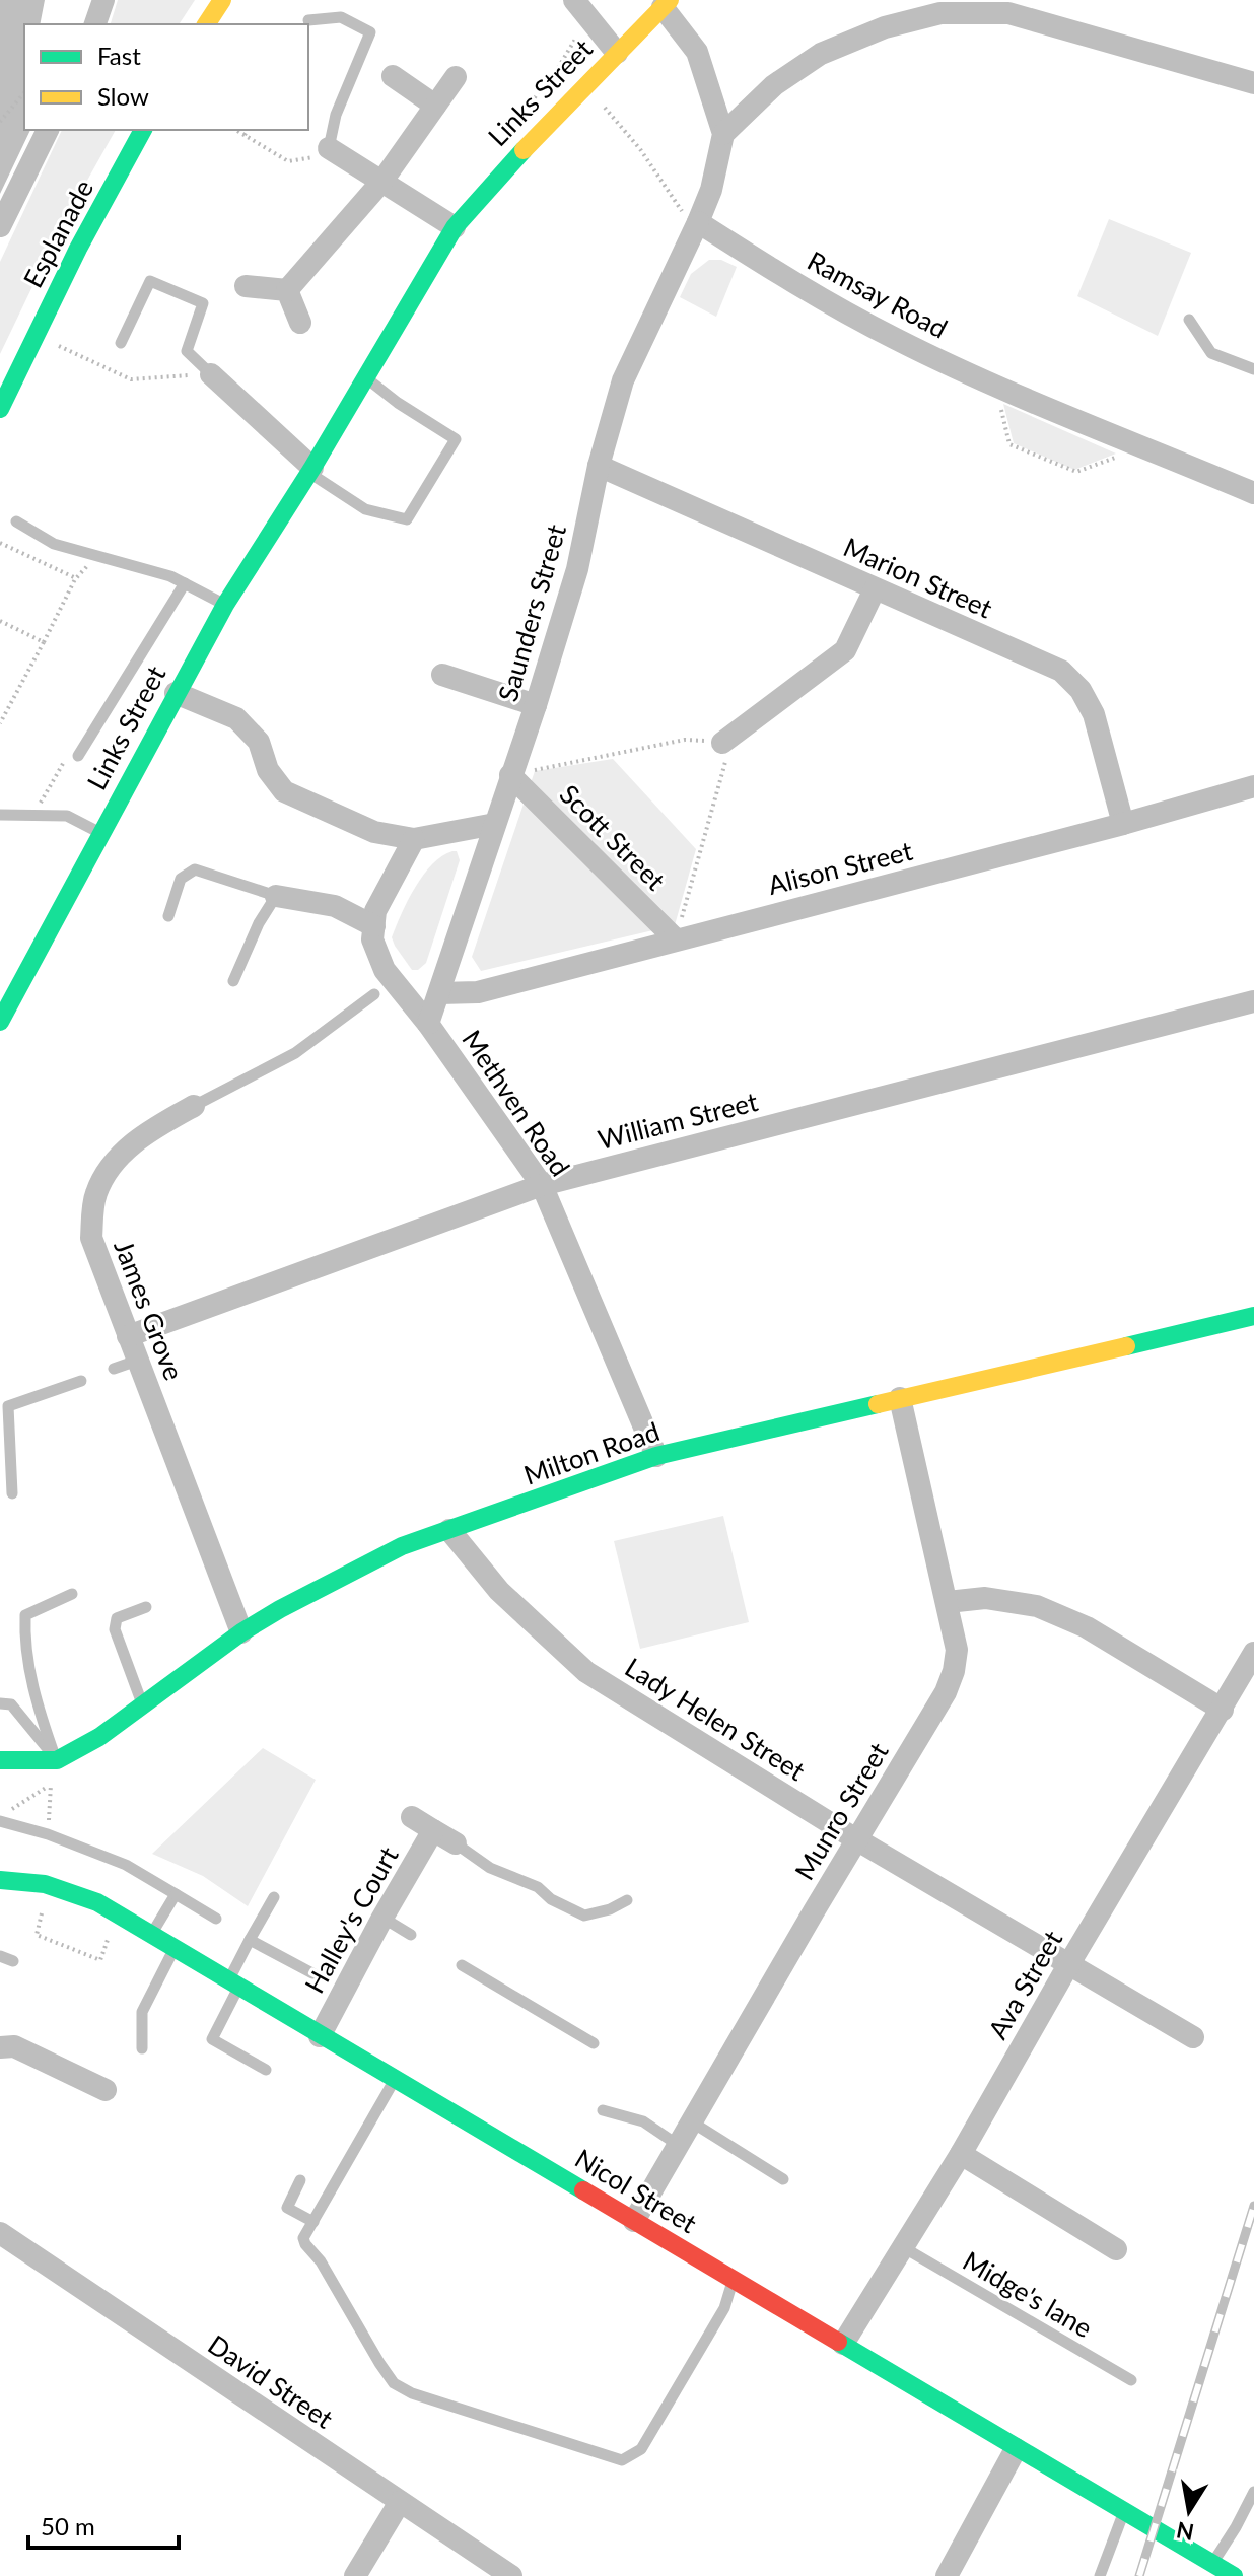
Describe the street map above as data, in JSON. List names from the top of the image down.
{
  "streets": {
    "street": [
      "Links Street",
      "Esplanade",
      "Ramsay Road",
      "Marion Street",
      "Saunders Street",
      "Scott Street",
      "Alison Street",
      "Methven Road",
      "William Street",
      "James Grove",
      "Milton Road",
      "Lady Helen Street",
      "Munro Street",
      "Halley's Court",
      "Ava Street",
      "Nicol Street",
      "David Street"
    ],
    "lane": ["Midge's lane"]
  },
  "crossings": [
    ["Ramsay Road", "Saunders Street"],
    ["Marion Street", "Saunders Street"],
    ["Marion Street", "Alison Street"],
    ["Saunders Street", "Scott Street"],
    ["Saunders Street", "Alison Street"],
    ["Saunders Street", "Methven Road"],
    ["Scott Street", "Alison Street"],
    ["Methven Road", "William Street"],
    ["Methven Road", "Milton Road"],
    ["William Street", "James Grove"],
    ["James Grove", "Milton Road"],
    ["Milton Road", "Lady Helen Street"],
    ["Milton Road", "Munro Street"],
    ["Lady Helen Street", "Munro Street"],
    ["Lady Helen Street", "Ava Street"],
    ["Munro Street", "Nicol Street"],
    ["Halley's Court", "Nicol Street"],
    ["Ava Street", "Nicol Street"],
    ["Ava Street", "Midge's lane"]
  ],
  "legend": ["Fast", "Slow"],
  "scale_bar": "50 m",
  "north": "bottom"
}
